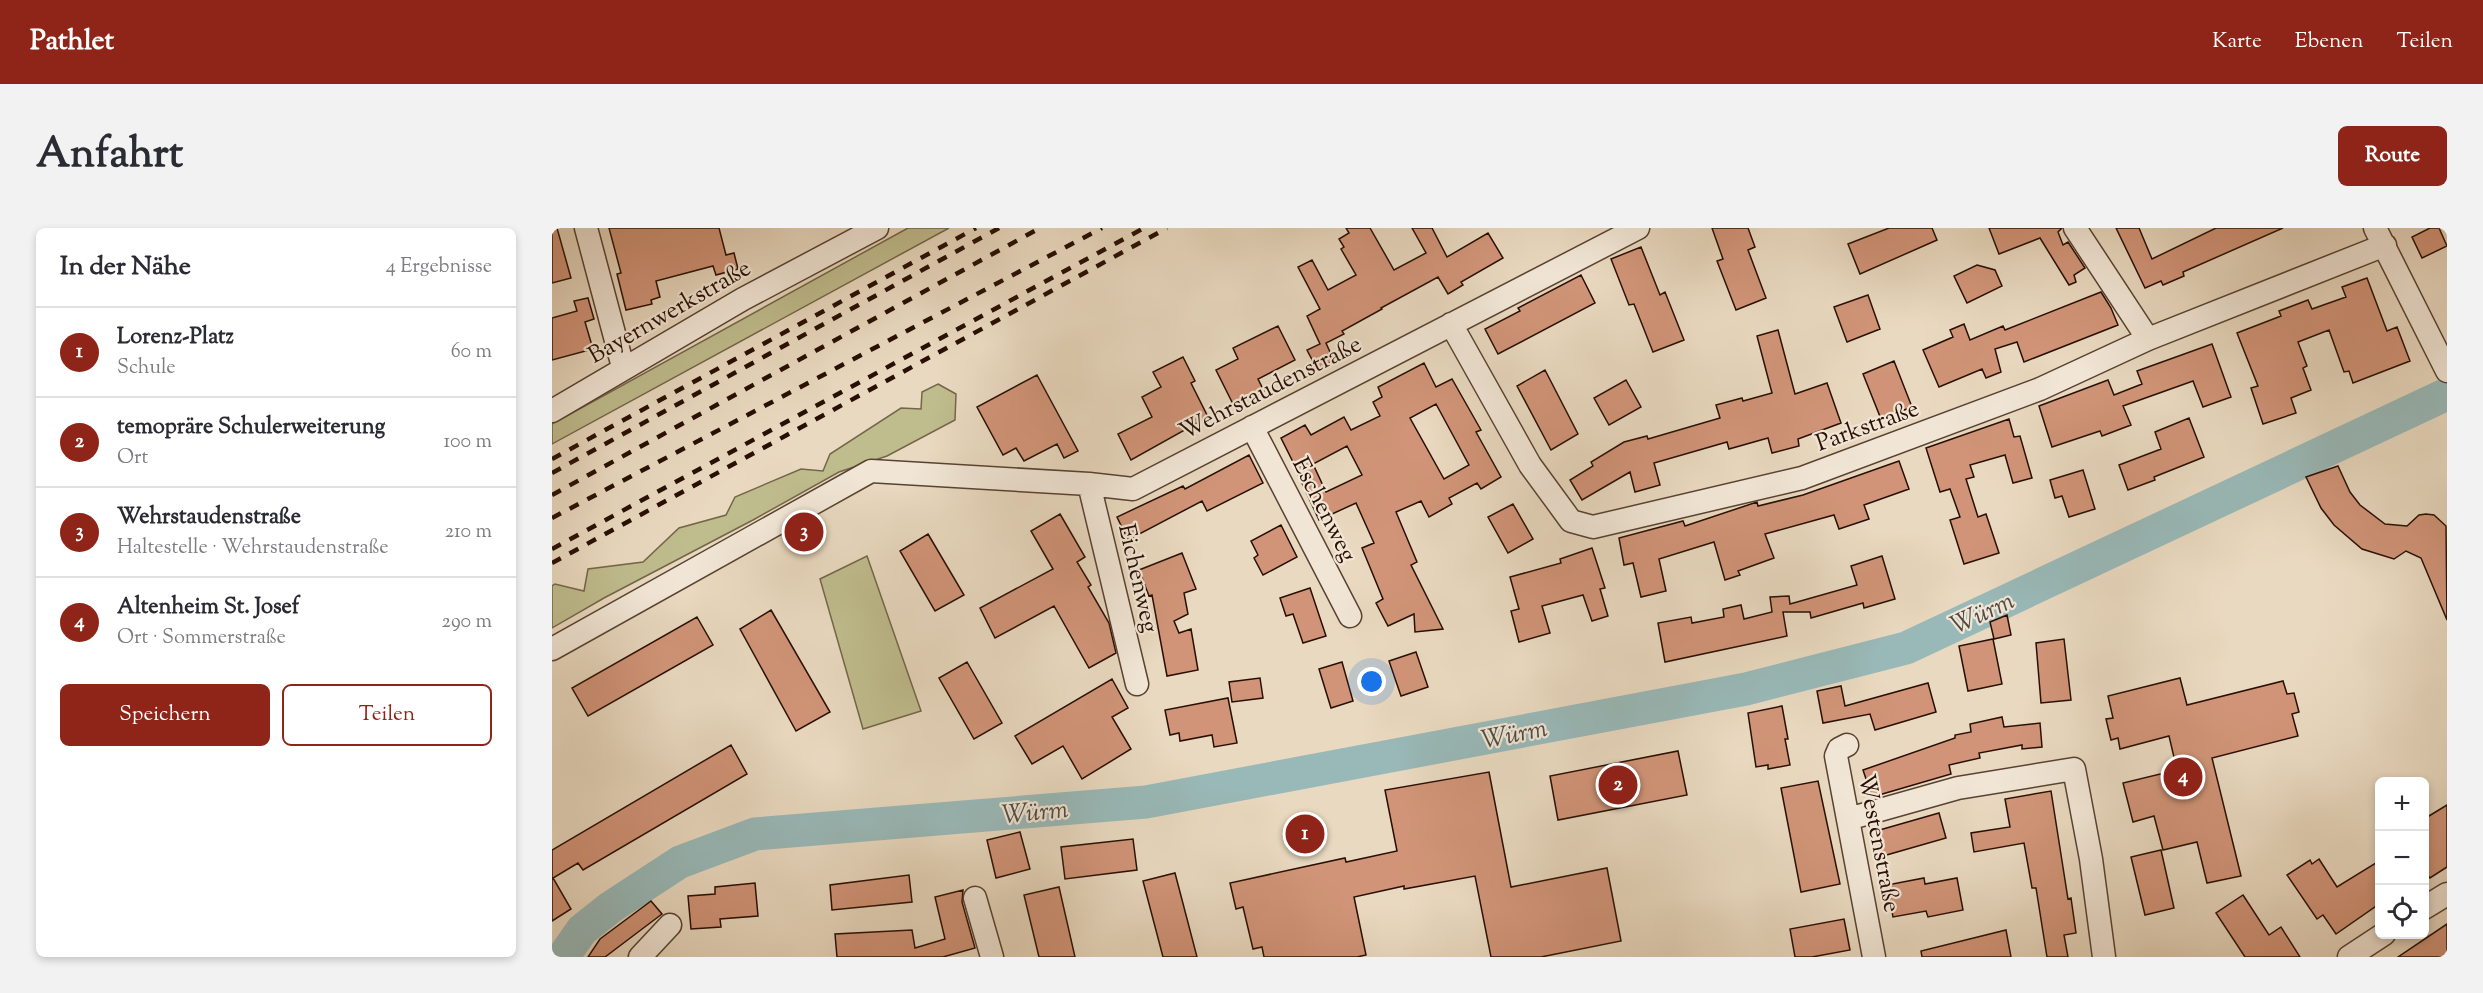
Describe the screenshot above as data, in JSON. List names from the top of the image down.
{
  "streets": {
    "street": [
      "Bayernwerkstraße",
      "Wehrstaudenstraße",
      "Parkstraße",
      "Eschenweg",
      "Eichenweg",
      "Westenstraße"
    ]
  },
  "crossings": [
    ["Wehrstaudenstraße", "Parkstraße"],
    ["Wehrstaudenstraße", "Eschenweg"],
    ["Wehrstaudenstraße", "Eichenweg"]
  ],
  "water": ["Würm"],
  "page": {
    "header": "Pathlet",
    "nav": ["Karte", "Ebenen", "Teilen"],
    "title": "Anfahrt",
    "buttons": [
      "Route",
      ["Speichern", "Teilen"]
    ],
    "heading": ["In der Nähe", "4 Ergebnisse"],
    "list": [
      {
        "mark": "1",
        "name": "Lorenz-Platz",
        "note": "Schule",
        "value": "60 m"
      },
      {
        "mark": "2",
        "name": "temopräre Schulerweiterung",
        "note": "Ort",
        "value": "100 m"
      },
      {
        "mark": "3",
        "name": "Wehrstaudenstraße",
        "note": "Haltestelle · Wehrstaudenstraße",
        "value": "210 m"
      },
      {
        "mark": "4",
        "name": "Altenheim St. Josef",
        "note": "Ort · Sommerstraße",
        "value": "290 m"
      }
    ],
    "pins": [
      "3",
      "4",
      "2",
      "1"
    ],
    "map_buttons": ["+", "−"]
  }
}
